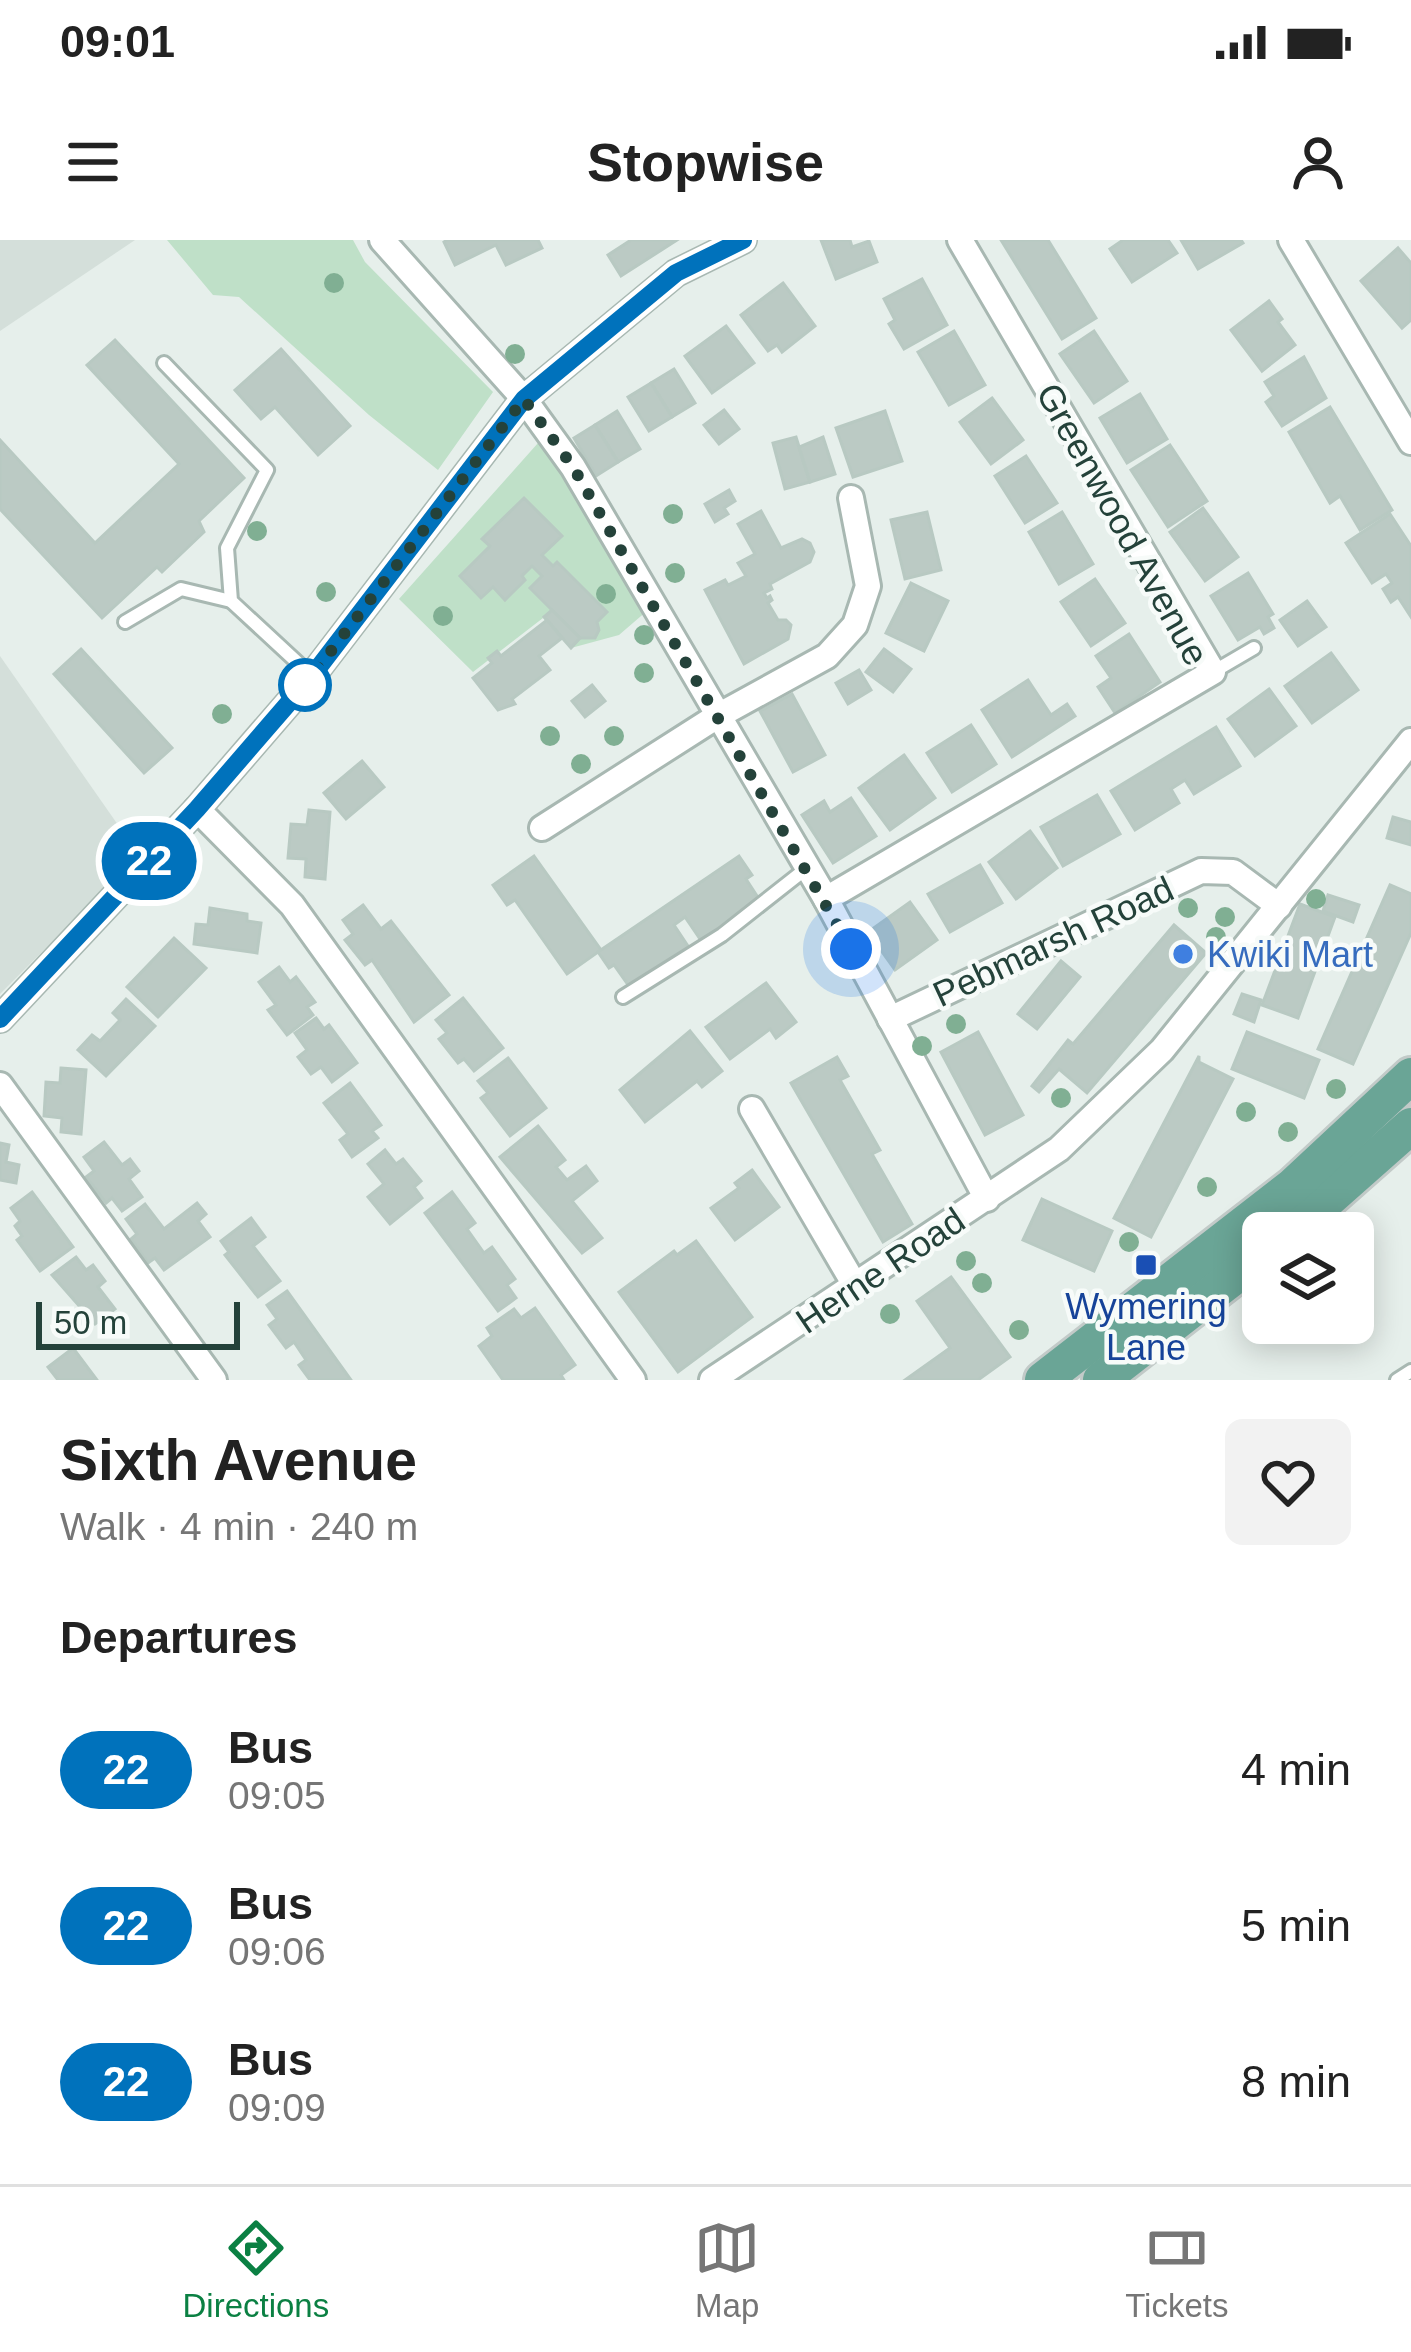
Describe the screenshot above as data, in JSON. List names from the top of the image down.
{
  "streets": {
    "street": ["Greenwood Avenue", "Pebmarsh Road", "Herne Road"]
  },
  "crossings": [
    ["Pebmarsh Road", "Herne Road"]
  ],
  "places": {
    "other": ["Kwiki Mart"],
    "transit": ["Wymering Lane"]
  },
  "lines": ["bus line 22"],
  "scale_bar": "50 m",
  "page": {
    "status": "09:01",
    "header": "Stopwise",
    "on_map": "22",
    "scale": "50 m",
    "heading": [
      ["Sixth Avenue", "Walk · 4 min · 240 m"],
      "Departures"
    ],
    "list": [
      {
        "mark": "22",
        "name": "Bus",
        "note": "09:05",
        "value": "4 min"
      },
      {
        "mark": "22",
        "name": "Bus",
        "note": "09:06",
        "value": "5 min"
      },
      {
        "mark": "22",
        "name": "Bus",
        "note": "09:09",
        "value": "8 min"
      }
    ],
    "tabs": ["Directions", "Map", "Tickets"]
  }
}
